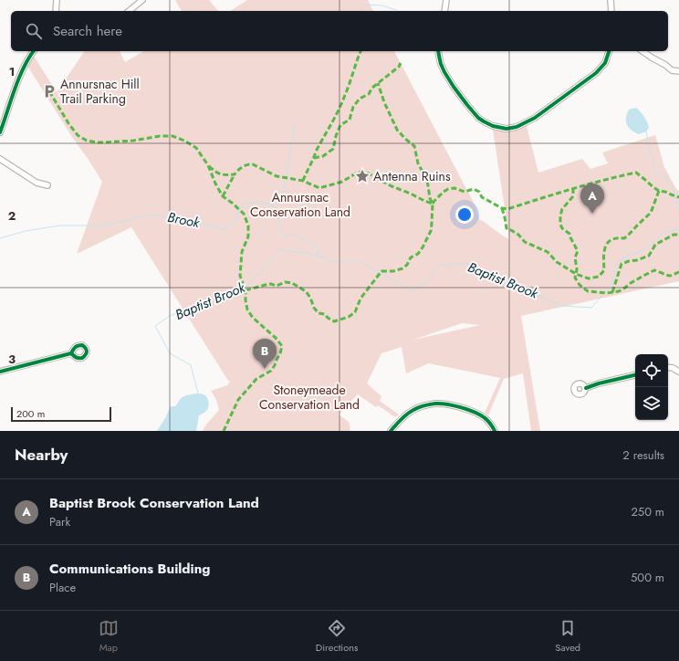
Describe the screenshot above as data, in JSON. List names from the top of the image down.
{
  "water": ["Brook", "Baptist Brook"],
  "parks": ["Annursnac Conservation Land", "Stoneymeade Conservation Land"],
  "places": {
    "parking": ["Annursnac Hill Trail Parking"],
    "place": ["Antenna Ruins"]
  },
  "scale_bar": "200 m",
  "page": {
    "search": "Search here",
    "pins": ["A", "B"],
    "scale": "200 m",
    "heading": ["Nearby", "2 results"],
    "list": [
      {
        "mark": "A",
        "name": "Baptist Brook Conservation Land",
        "note": "Park",
        "value": "250 m"
      },
      {
        "mark": "B",
        "name": "Communications Building",
        "note": "Place",
        "value": "500 m"
      }
    ],
    "nav": ["Map", "Directions", "Saved"]
  },
  "grid": {
    "rows": ["1", "2", "3"]
  }
}
